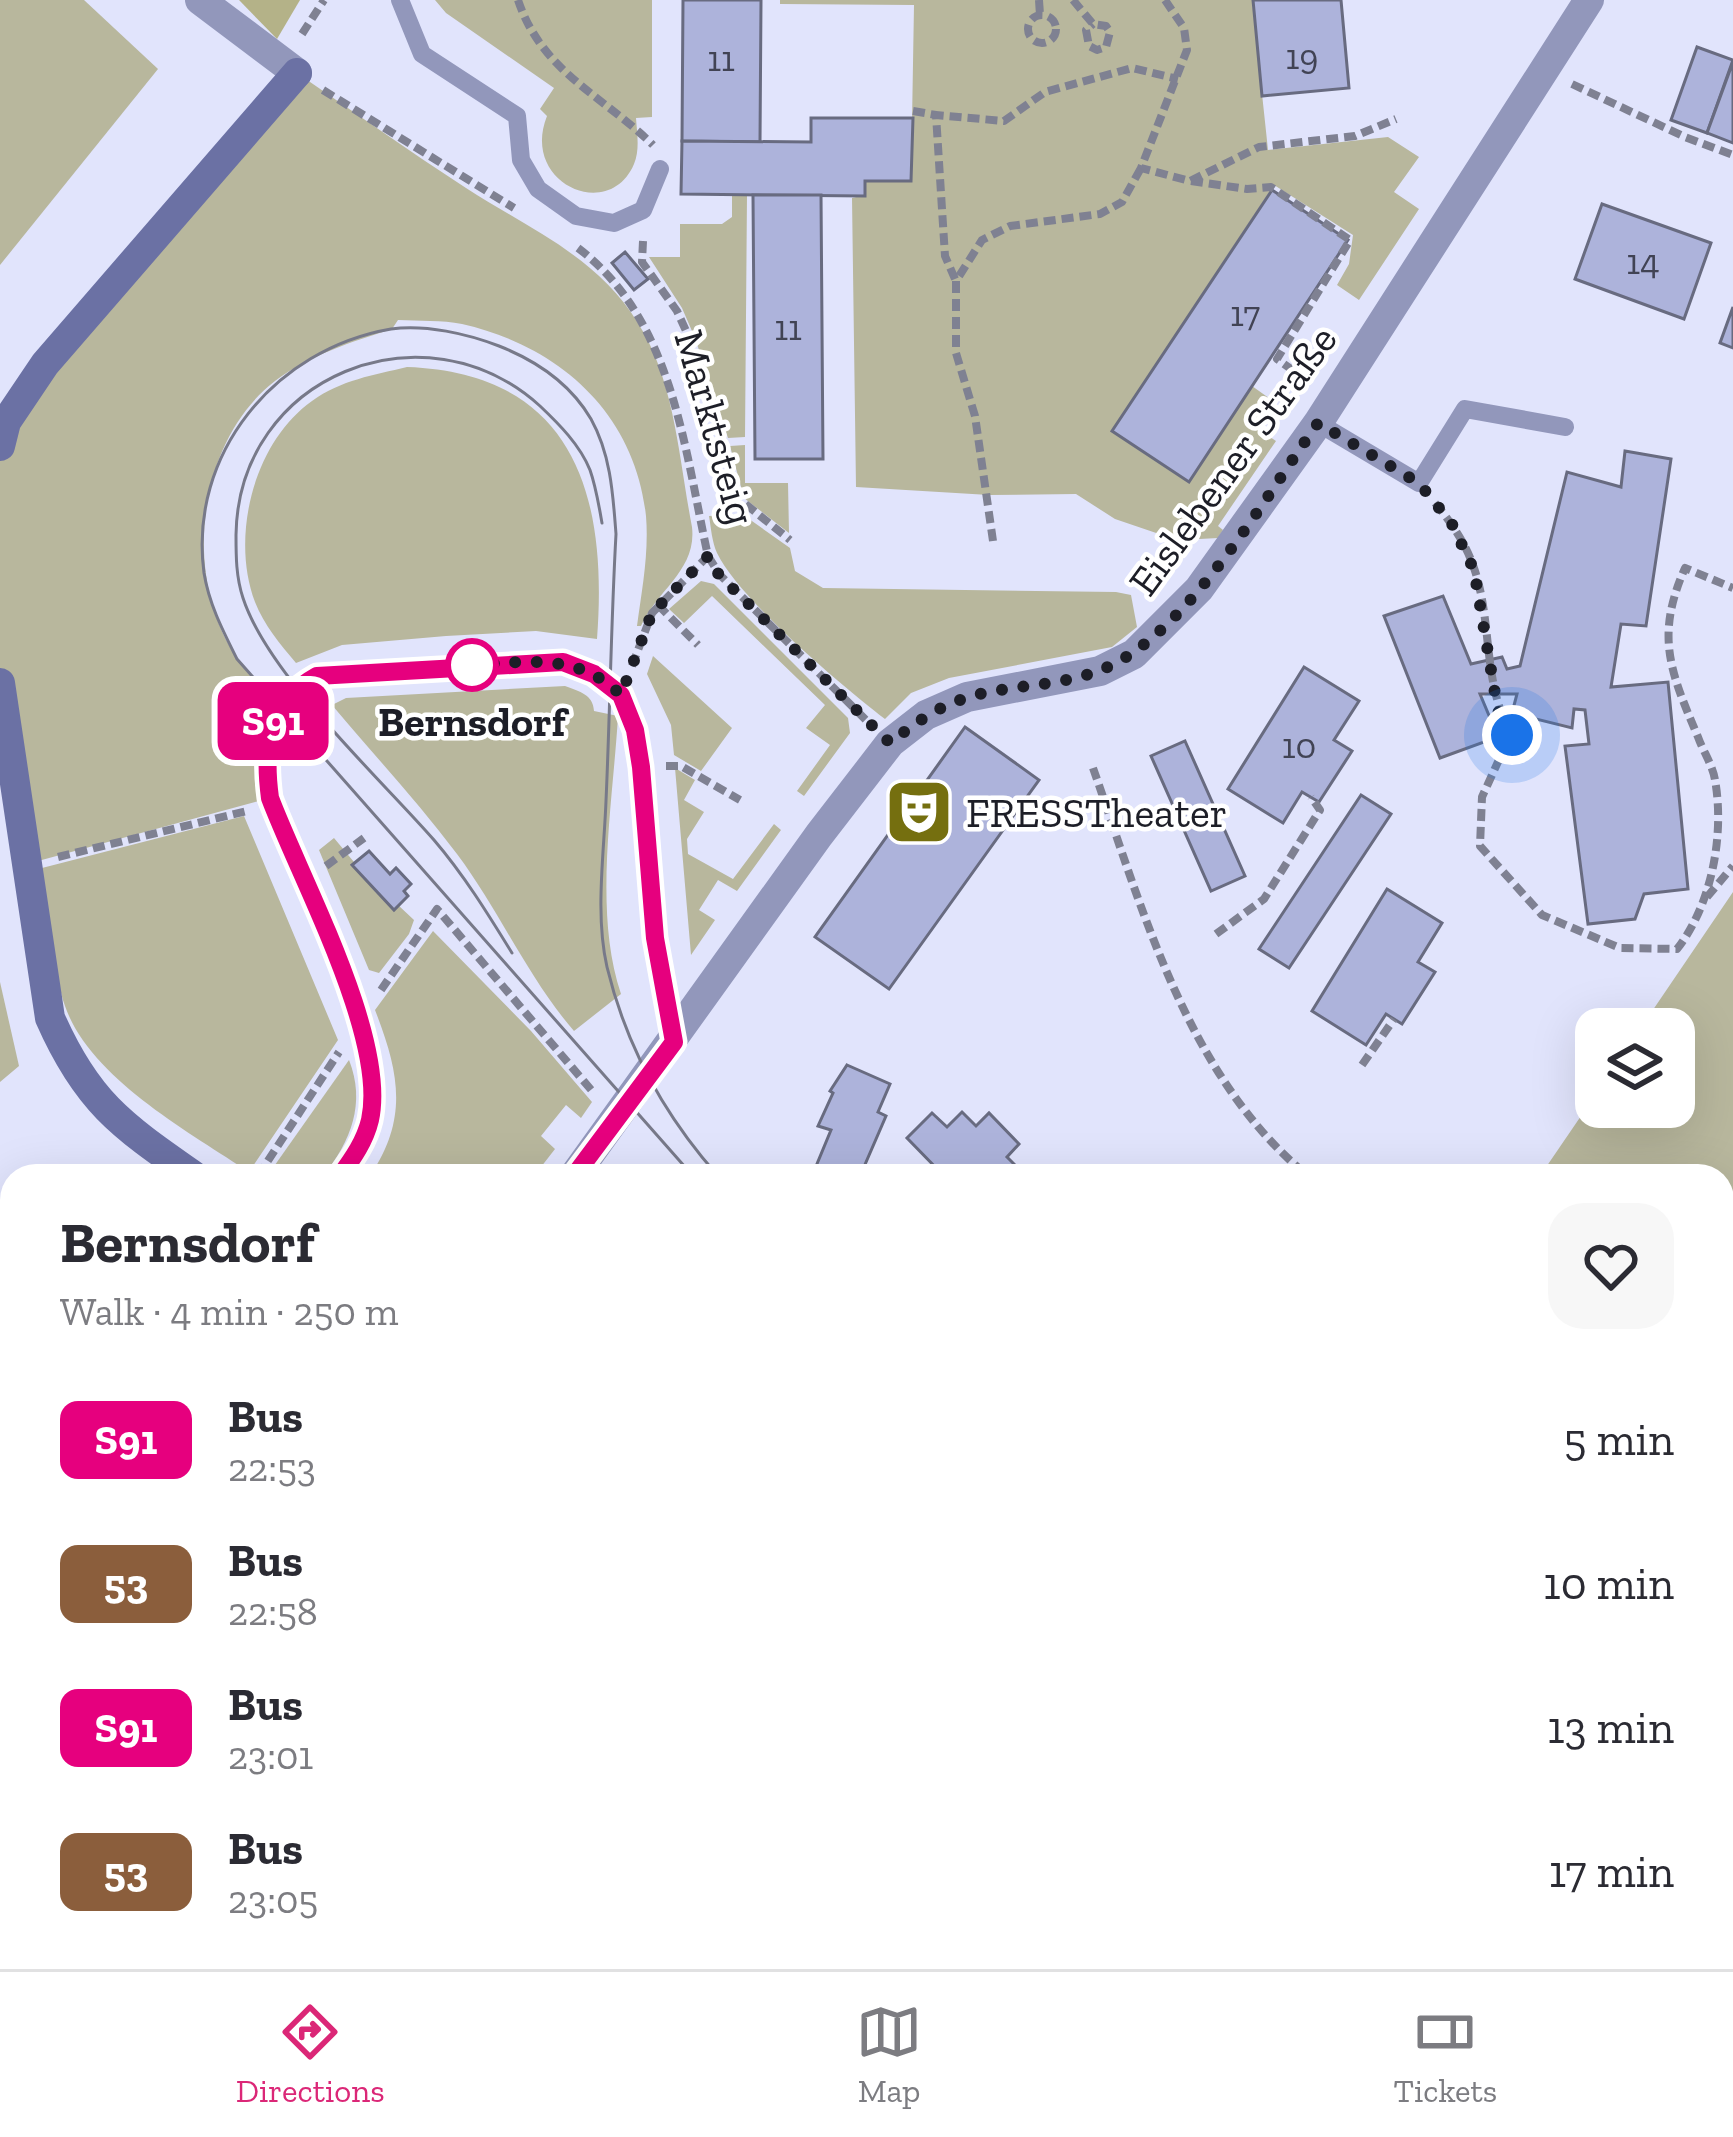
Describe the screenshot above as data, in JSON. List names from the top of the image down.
{
  "streets": {
    "street": ["Eislebener Straße"],
    "path": ["Marktsteig"]
  },
  "crossings": [
    ["Marktsteig", "Eislebener Straße"]
  ],
  "places": {
    "other": ["Bernsdorf"],
    "theatre": ["FRESSTheater"]
  },
  "lines": ["bus line S91"],
  "house_numbers": [
    "19",
    "11",
    "14",
    "17",
    "11",
    "10"
  ],
  "page": {
    "on_map": "S91",
    "heading": ["Bernsdorf", "Walk · 4 min · 250 m"],
    "list": [
      {
        "mark": "S91",
        "name": "Bus",
        "note": "22:53",
        "value": "5 min"
      },
      {
        "mark": "53",
        "name": "Bus",
        "note": "22:58",
        "value": "10 min"
      },
      {
        "mark": "S91",
        "name": "Bus",
        "note": "23:01",
        "value": "13 min"
      },
      {
        "mark": "53",
        "name": "Bus",
        "note": "23:05",
        "value": "17 min"
      }
    ],
    "tabs": ["Directions", "Map", "Tickets"]
  }
}
